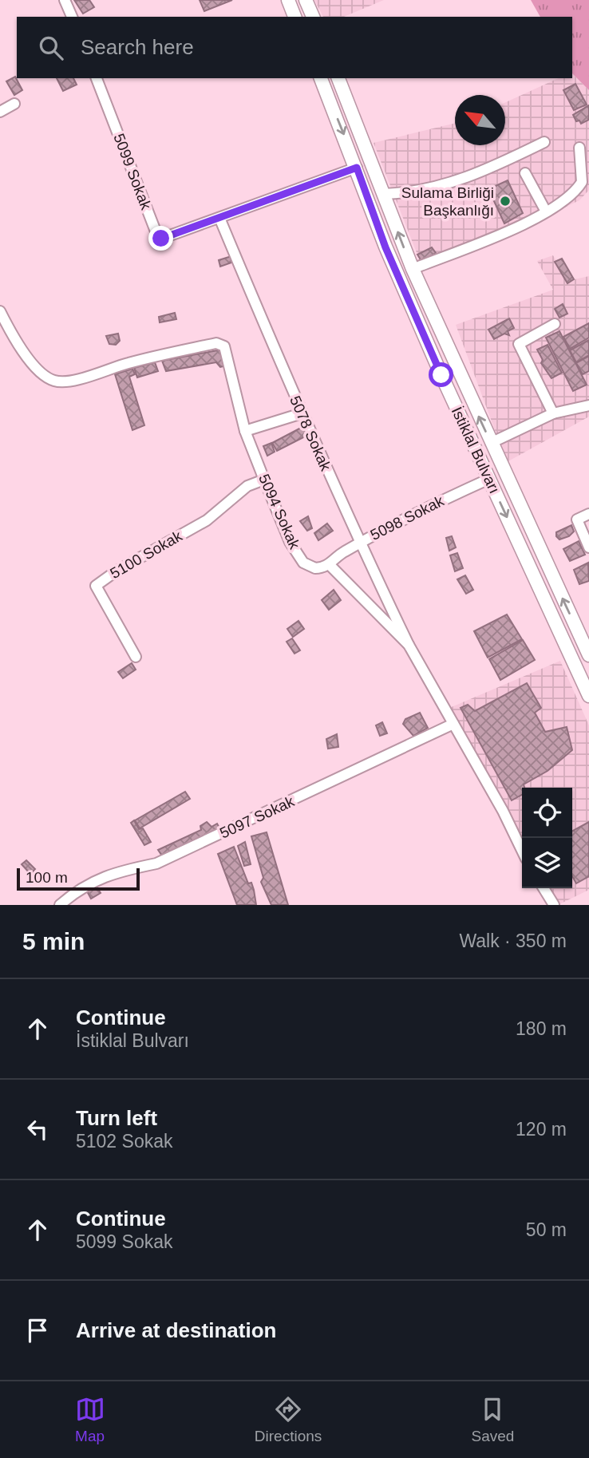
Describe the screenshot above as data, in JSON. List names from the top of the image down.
{
  "streets": {
    "main road": ["İstiklal Bulvarı"],
    "street": [
      "5099 Sokak",
      "5078 Sokak",
      "5094 Sokak",
      "5098 Sokak",
      "5100 Sokak",
      "5097 Sokak"
    ]
  },
  "crossings": [
    ["5099 Sokak", "5078 Sokak"],
    ["5099 Sokak", "İstiklal Bulvarı"],
    ["5078 Sokak", "5098 Sokak"],
    ["İstiklal Bulvarı", "5098 Sokak"],
    ["5094 Sokak", "5098 Sokak"],
    ["5094 Sokak", "5100 Sokak"]
  ],
  "places": ["Sulama Birliği Başkanlığı"],
  "scale_bar": "100 m",
  "north": "top left",
  "page": {
    "search": "Search here",
    "scale": "100 m",
    "heading": ["5 min", "Walk · 350 m"],
    "list": [
      ["Continue", "İstiklal Bulvarı", "180 m"],
      ["Turn left", "5102 Sokak", "120 m"],
      ["Continue", "5099 Sokak", "50 m"],
      "Arrive at destination"
    ],
    "nav": ["Map", "Directions", "Saved"]
  }
}
